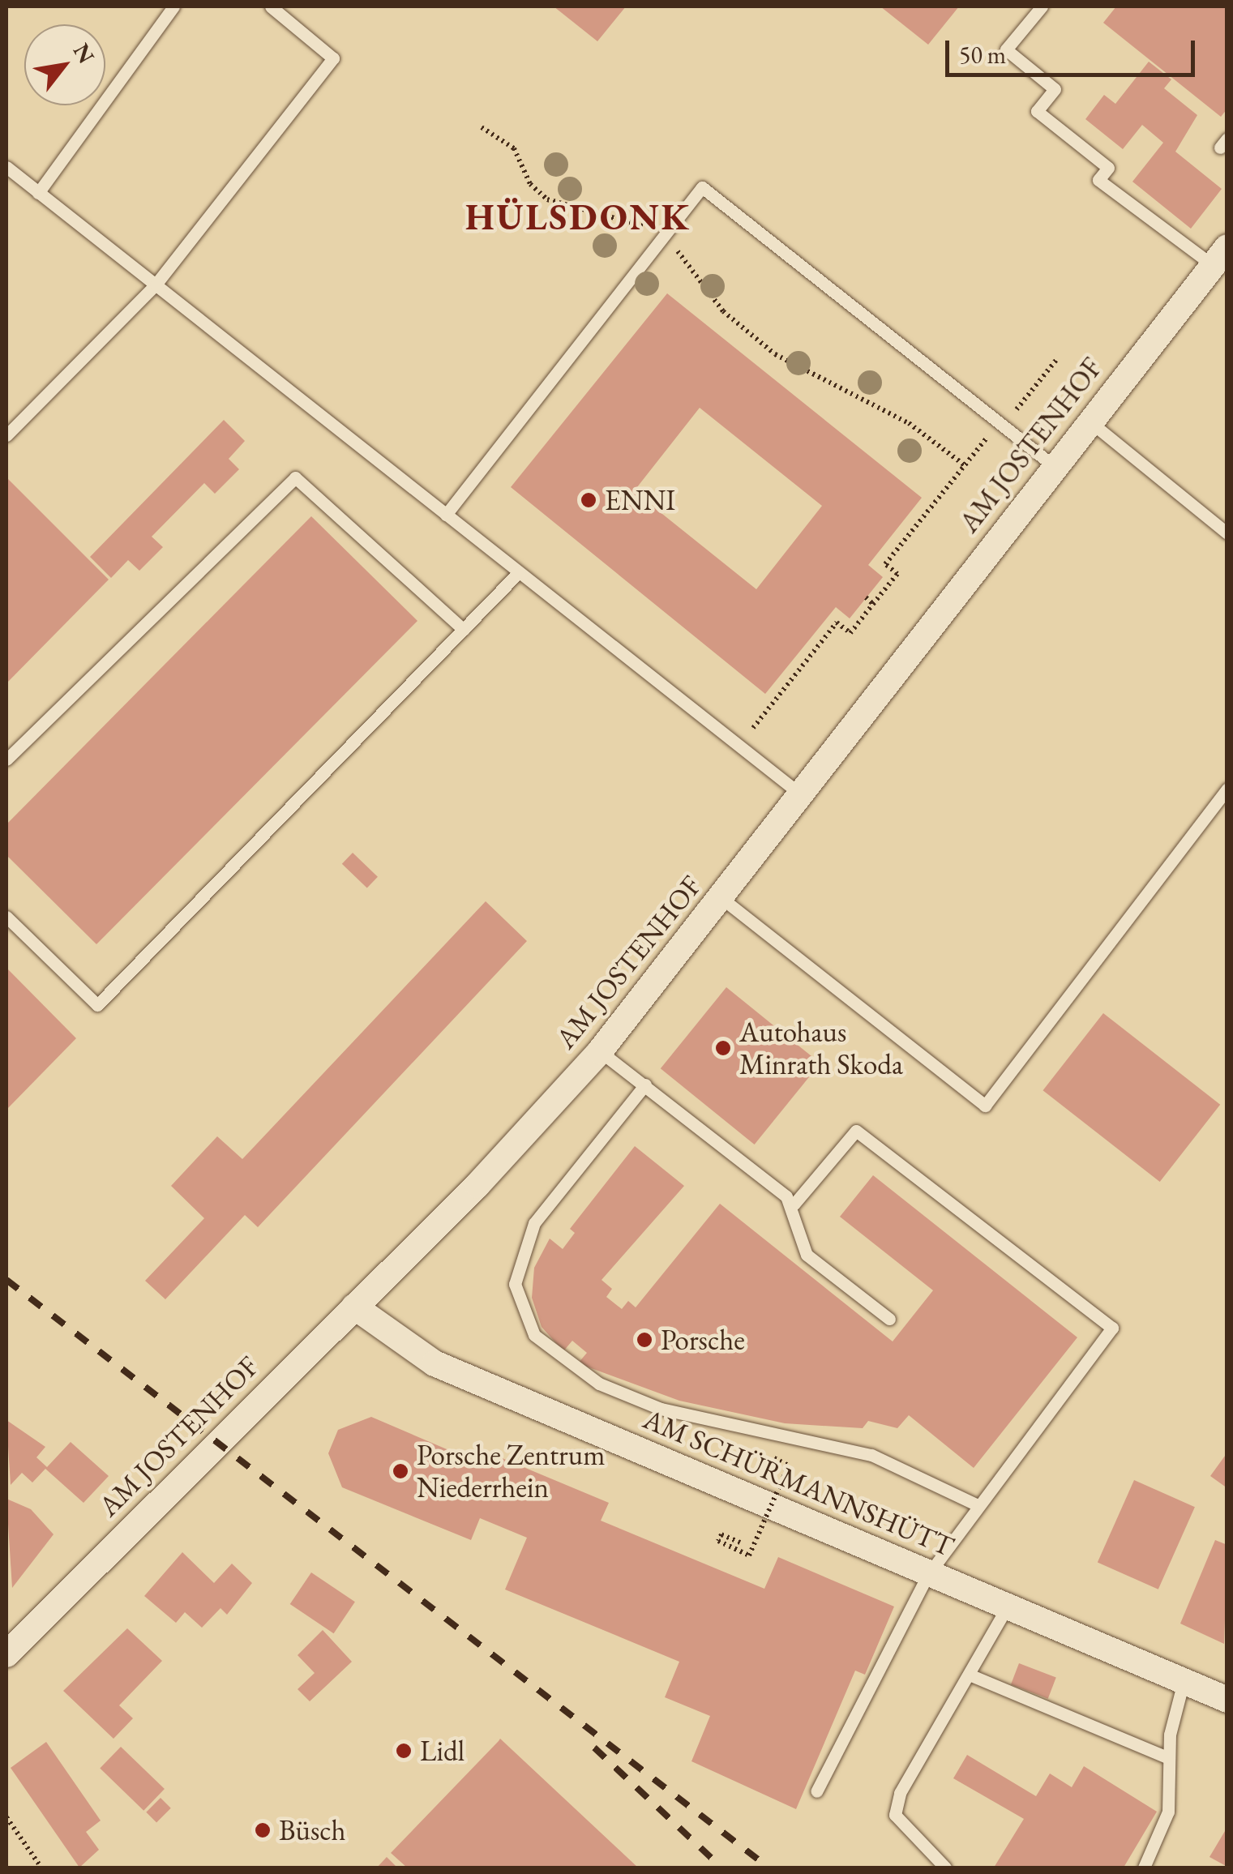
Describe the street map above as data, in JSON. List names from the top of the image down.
{
  "streets": {
    "street": ["AM JOSTENHOF", "AM SCHÜRMANNSHÜTT"]
  },
  "crossings": [
    ["AM JOSTENHOF", "AM SCHÜRMANNSHÜTT"]
  ],
  "districts": ["HÜLSDONK"],
  "places": [
    "ENNI",
    "Autohaus Minrath Skoda",
    "Porsche",
    "Porsche Zentrum Niederrhein",
    "Lidl",
    "Büsch"
  ],
  "scale_bar": "50 m",
  "north": "top right"
}
